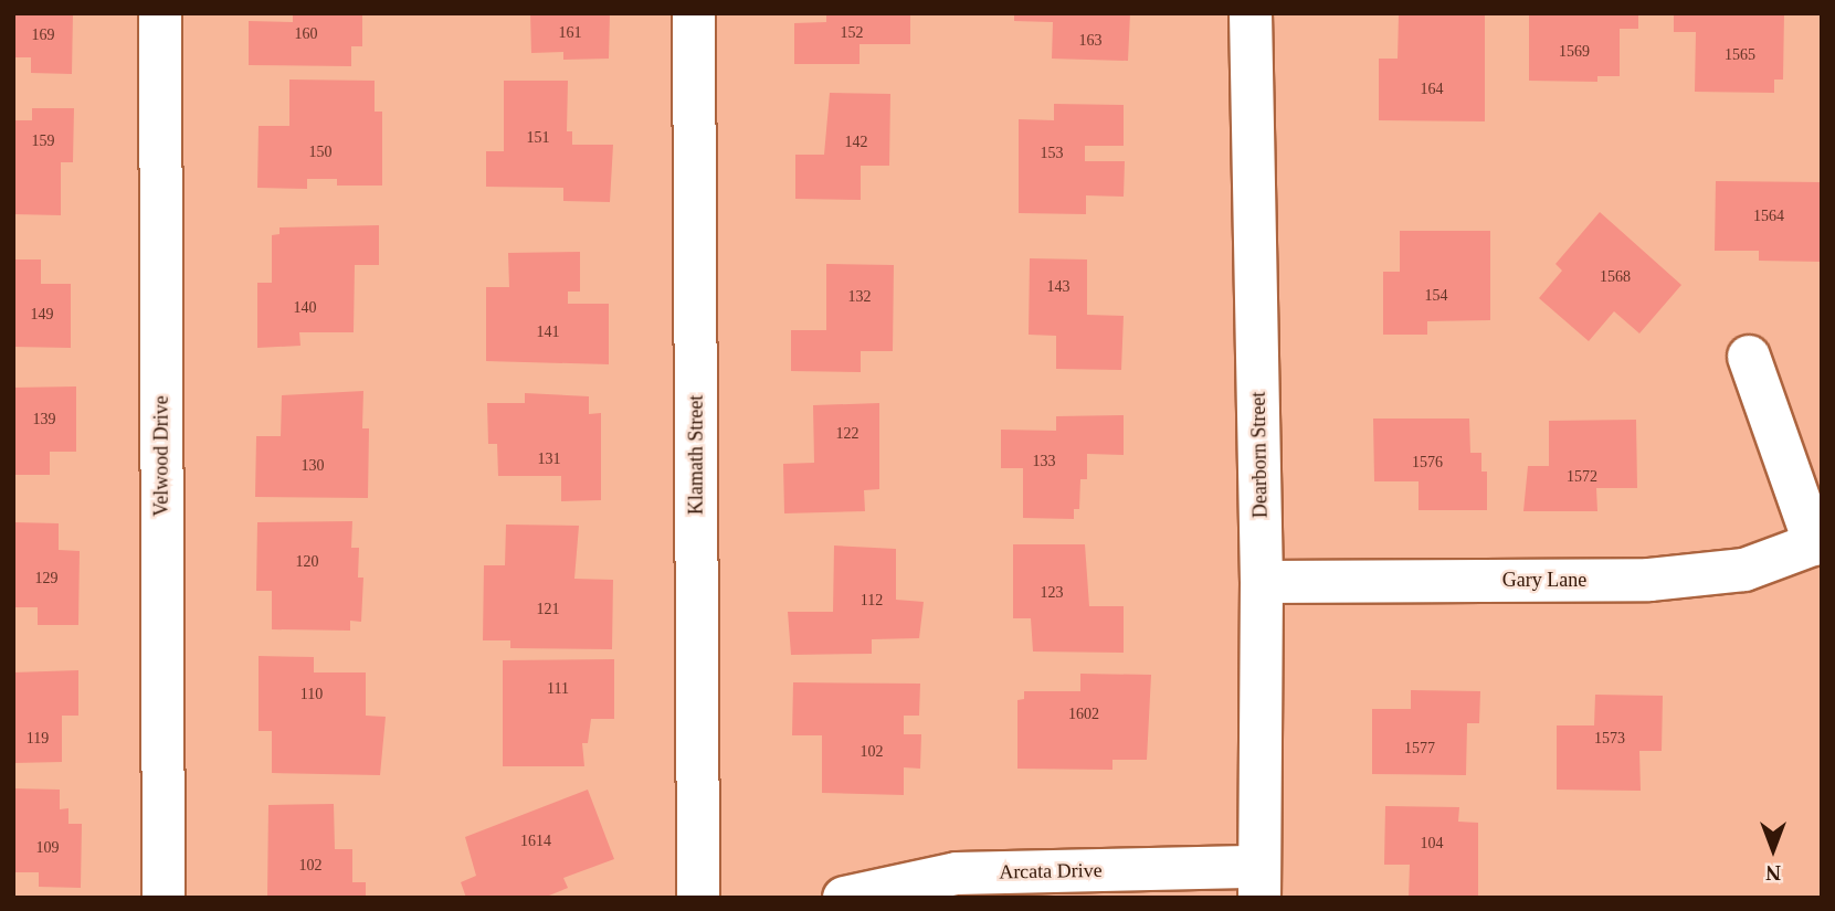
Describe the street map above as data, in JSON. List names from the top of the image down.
{
  "streets": {
    "street": [
      "Klamath Street",
      "Dearborn Street",
      "Velwood Drive",
      "Gary Lane",
      "Arcata Drive"
    ]
  },
  "crossings": [
    ["Dearborn Street", "Gary Lane"],
    ["Dearborn Street", "Arcata Drive"]
  ],
  "house_numbers": [
    "161",
    "152",
    "160",
    "169",
    "163",
    "1569",
    "1565",
    "164",
    "151",
    "159",
    "142",
    "150",
    "153",
    "1564",
    "1568",
    "143",
    "154",
    "132",
    "140",
    "149",
    "141",
    "139",
    "122",
    "131",
    "133",
    "1576",
    "130",
    "1572",
    "120",
    "129",
    "123",
    "112",
    "121",
    "111",
    "110",
    "1602",
    "119",
    "1573",
    "1577",
    "102",
    "1614",
    "104",
    "109",
    "102"
  ],
  "north": "bottom"
}
